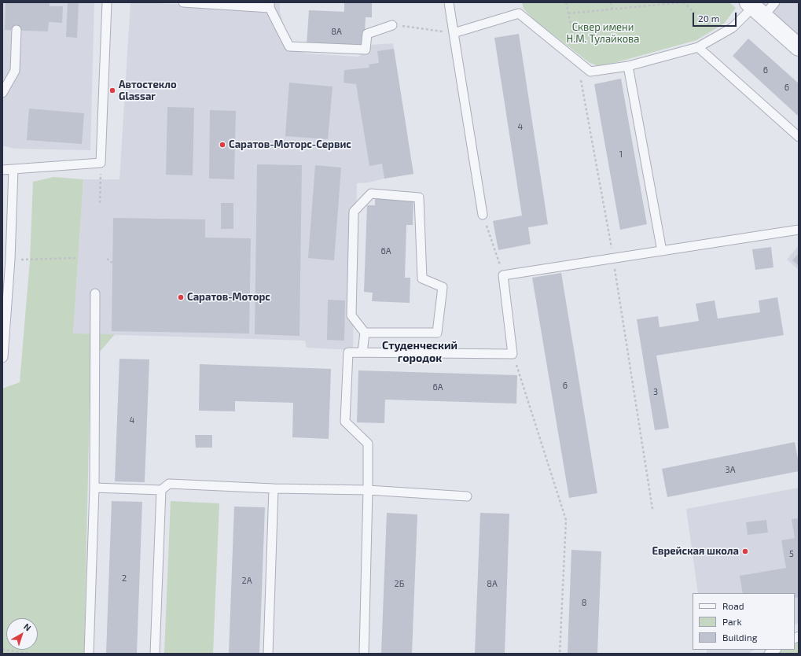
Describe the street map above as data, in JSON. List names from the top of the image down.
{
  "districts": ["Студенческий городок"],
  "parks": ["Сквер имени Н.М. Тулайкова"],
  "places": [
    "Автостекло Glassar",
    "Саратов-Моторс-Сервис",
    "Саратов-Моторс",
    "Еврейская школа"
  ],
  "house_numbers": [
    "8А",
    "6",
    "6",
    "4",
    "1",
    "6А",
    "6",
    "6А",
    "3",
    "4",
    "3А",
    "5",
    "2",
    "2А",
    "2Б",
    "8А",
    "8"
  ],
  "legend": ["Road", "Park", "Building"],
  "scale_bar": "20 m",
  "north": "top right"
}
